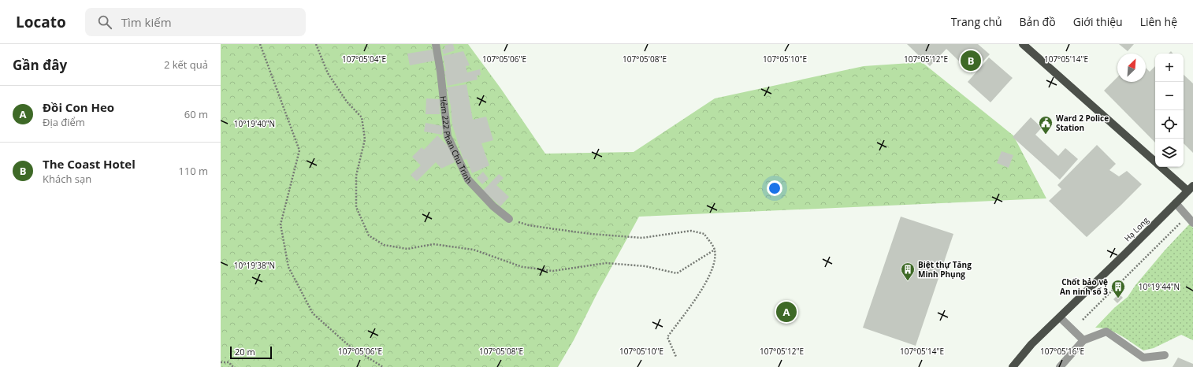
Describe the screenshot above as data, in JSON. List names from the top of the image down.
{
  "streets": {
    "main road": ["Hạ Long"],
    "street": ["Hẻm 222 Phan Chu Trinh"]
  },
  "places": {
    "public building": ["Ward 2 Police Station"],
    "building": ["Biệt thự Tăng Minh Phụng", "Chốt bảo vệ An ninh số 3"]
  },
  "scale_bar": "20 m",
  "north": "top right",
  "page": {
    "header": "Locato",
    "search": "Tìm kiếm",
    "nav": [
      "Trang chủ",
      "Bản đồ",
      "Giới thiệu",
      "Liên hệ"
    ],
    "heading": ["Gần đây", "2 kết quả"],
    "pins": ["B", "A"],
    "map_buttons": ["+", "−"],
    "list": [
      {
        "mark": "A",
        "name": "Đồi Con Heo",
        "note": "Địa điểm",
        "value": "60 m"
      },
      {
        "mark": "B",
        "name": "The Coast Hotel",
        "note": "Khách sạn",
        "value": "110 m"
      }
    ],
    "scale": "20 m"
  },
  "coordinates": [
    "107°05'04\"E",
    "107°05'06\"E",
    "107°05'08\"E",
    "107°05'10\"E",
    "107°05'12\"E",
    "107°05'14\"E",
    "10°19'40\"N",
    "10°19'38\"N",
    "10°19'44\"N",
    "107°05'16\"E"
  ]
}
